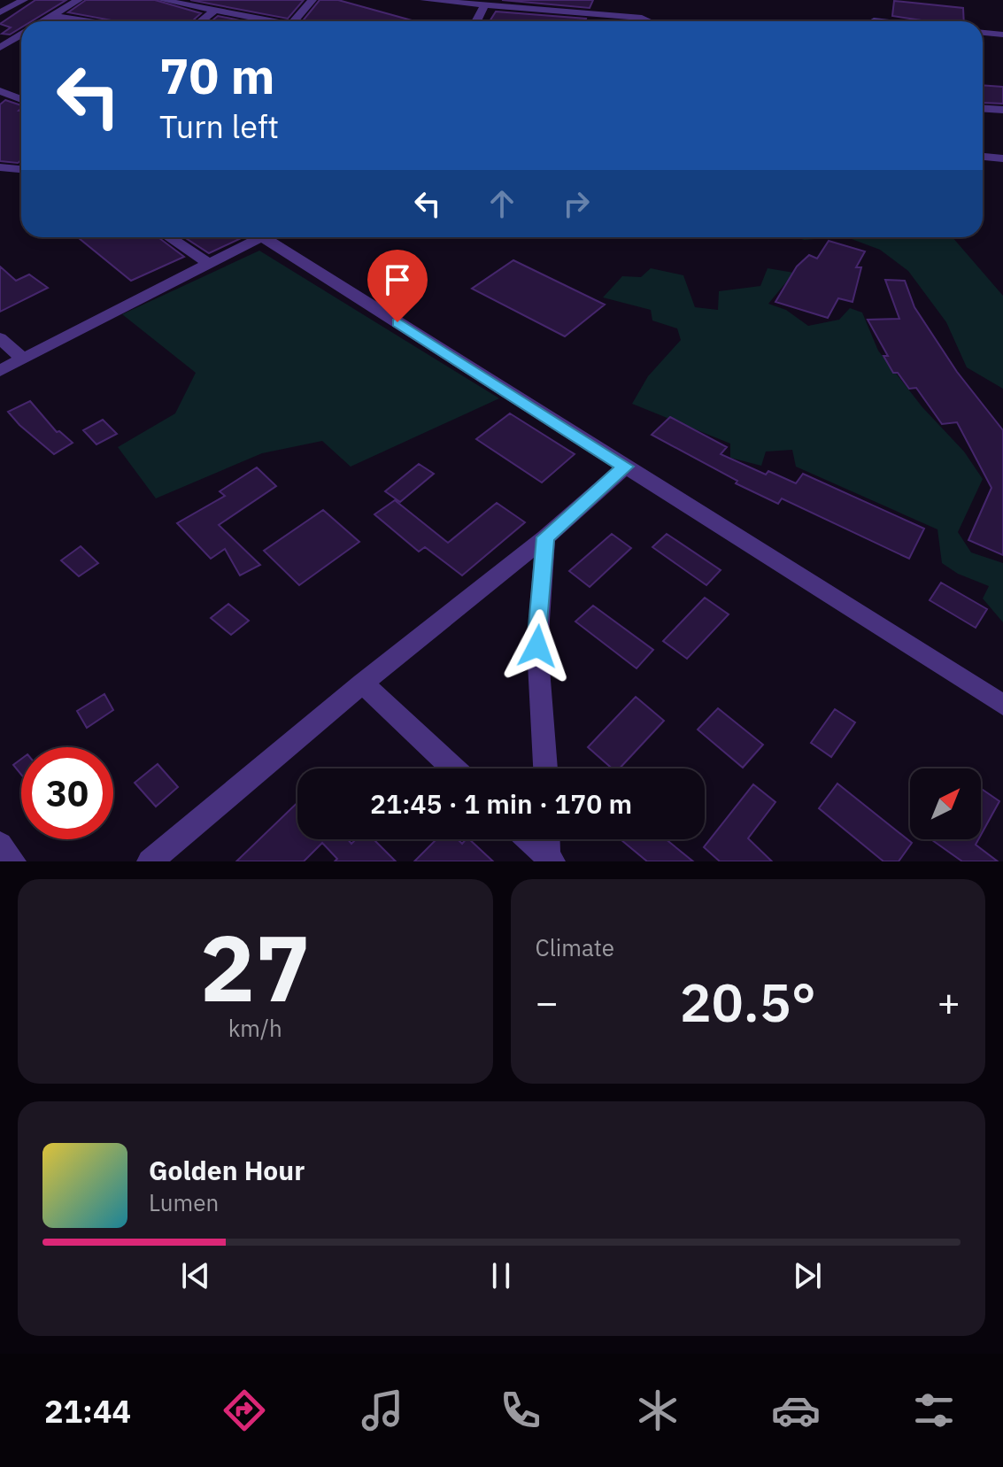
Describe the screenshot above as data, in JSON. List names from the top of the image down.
{
  "north": "top right",
  "page": {
    "turn": ["70 m", "Turn left"],
    "limit": "30",
    "trip": "21:45 · 1 min · 170 m",
    "tile": [
      ["27", "km/h"],
      "Climate"
    ],
    "heat": ["−", "20.5°", "+"],
    "song": ["Golden Hour", "Lumen"],
    "tabs": "21:44"
  }
}
